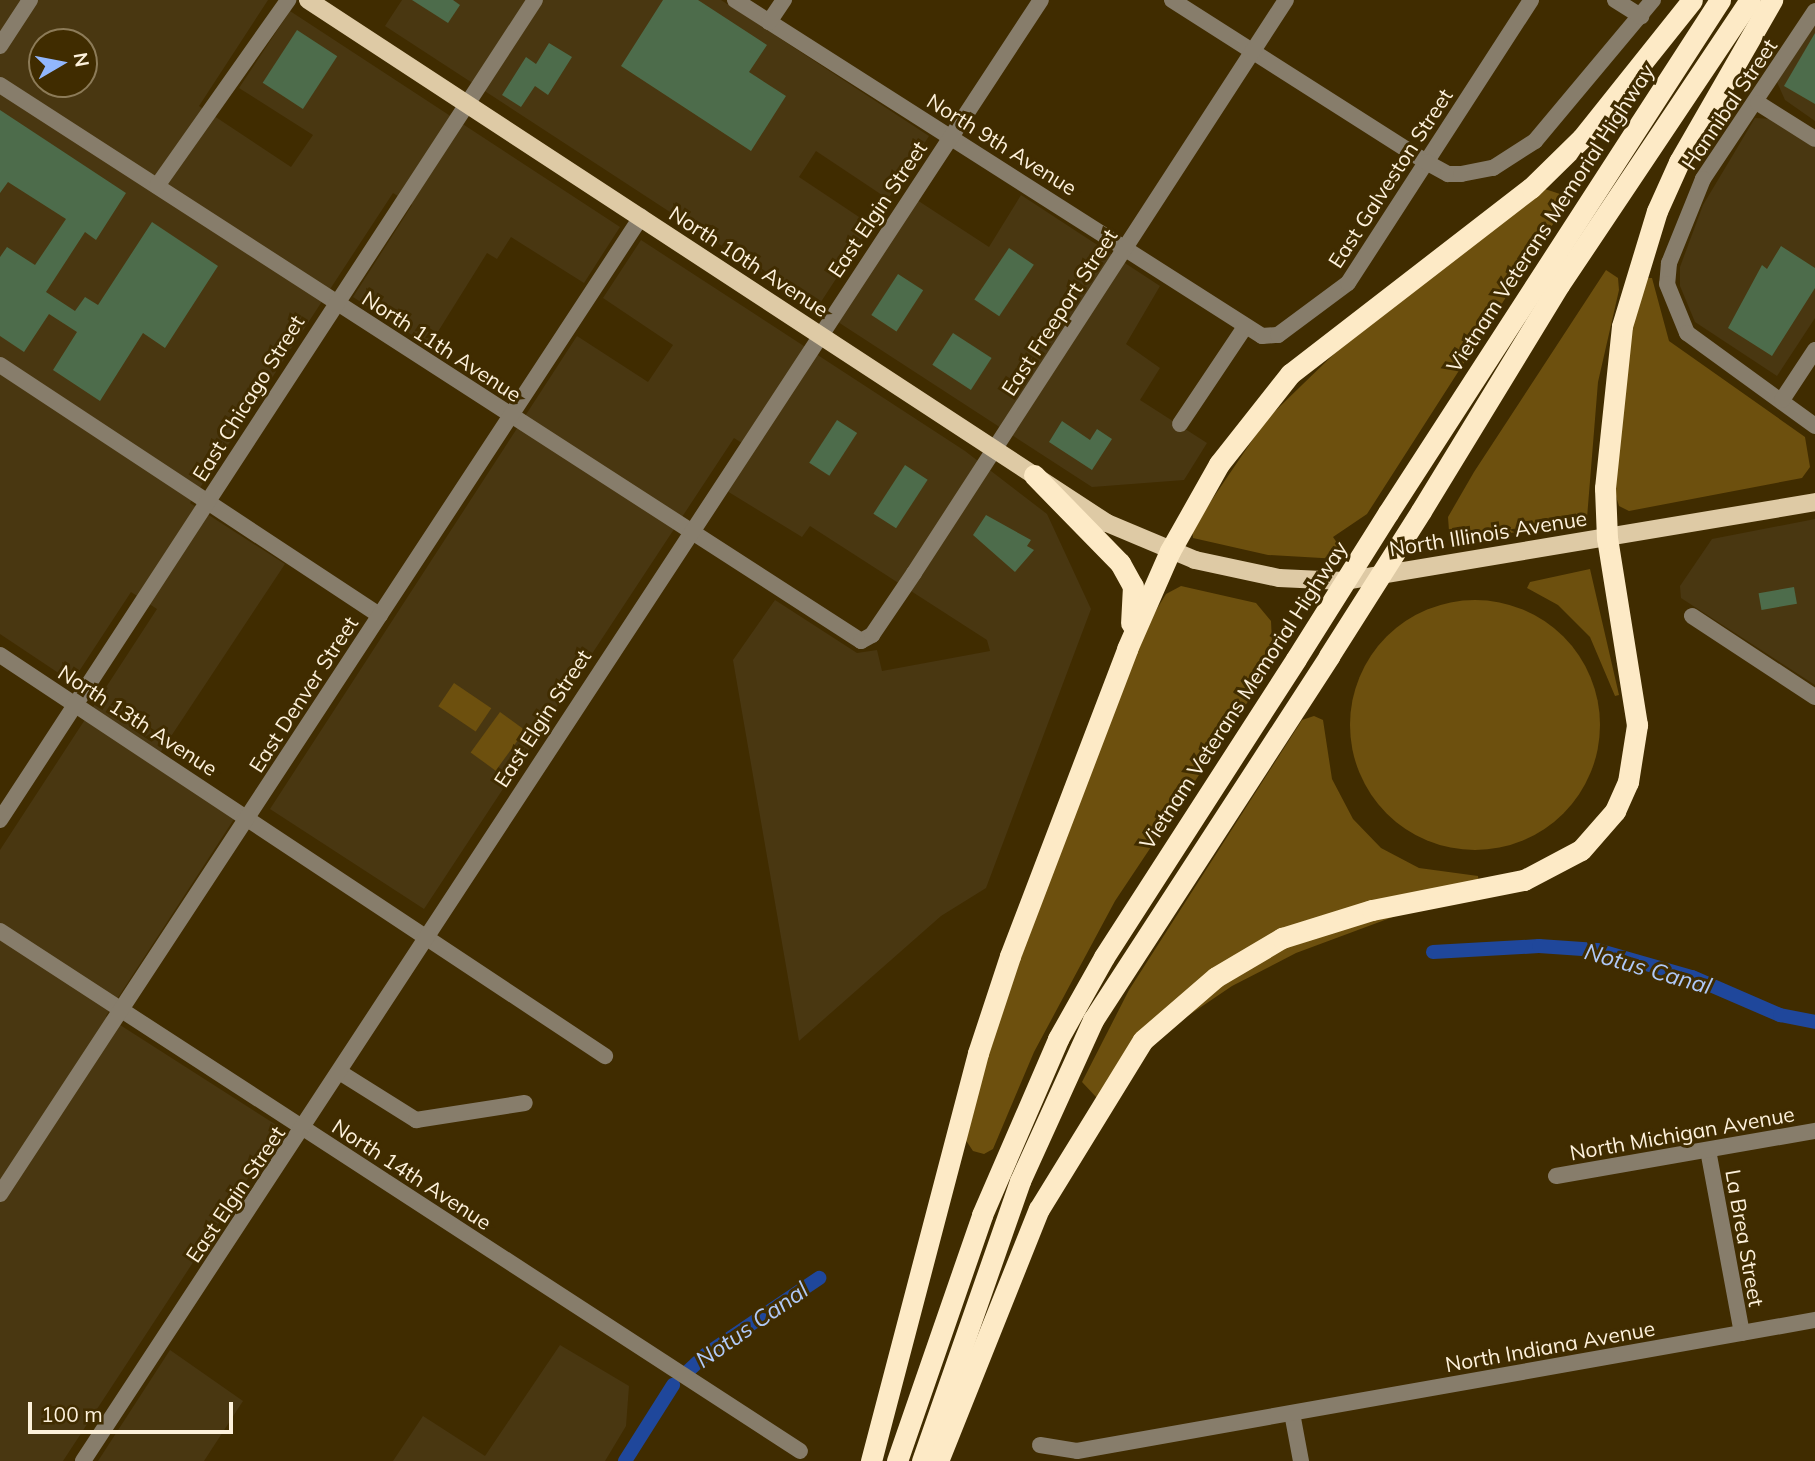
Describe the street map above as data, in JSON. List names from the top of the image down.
{
  "streets": {
    "highway": ["Vietnam Veterans Memorial Highway"],
    "main road": ["North 10th Avenue", "North Illinois Avenue"],
    "street": [
      "Hannibal Street",
      "North 9th Avenue",
      "East Galveston Street",
      "East Elgin Street",
      "East Freeport Street",
      "North 11th Avenue",
      "East Chicago Street",
      "East Denver Street",
      "North 13th Avenue",
      "North Michigan Avenue",
      "North 14th Avenue",
      "La Brea Street",
      "North Indiana Avenue"
    ]
  },
  "crossings": [
    ["North 9th Avenue", "East Galveston Street"],
    ["North 9th Avenue", "East Elgin Street"],
    ["North 9th Avenue", "East Freeport Street"],
    ["East Elgin Street", "North 10th Avenue"],
    ["East Elgin Street", "North 11th Avenue"],
    ["East Elgin Street", "North 13th Avenue"],
    ["East Elgin Street", "North 14th Avenue"],
    ["North 10th Avenue", "East Freeport Street"],
    ["North 10th Avenue", "East Chicago Street"],
    ["North 10th Avenue", "North Illinois Avenue"],
    ["North 10th Avenue", "East Denver Street"],
    ["East Freeport Street", "North 11th Avenue"],
    ["North 11th Avenue", "East Chicago Street"],
    ["North 11th Avenue", "East Denver Street"],
    ["East Chicago Street", "North 13th Avenue"],
    ["East Denver Street", "North 13th Avenue"],
    ["East Denver Street", "North 14th Avenue"],
    ["North Michigan Avenue", "La Brea Street"],
    ["La Brea Street", "North Indiana Avenue"]
  ],
  "water": ["Notus Canal"],
  "scale_bar": "100 m",
  "north": "right"
}
